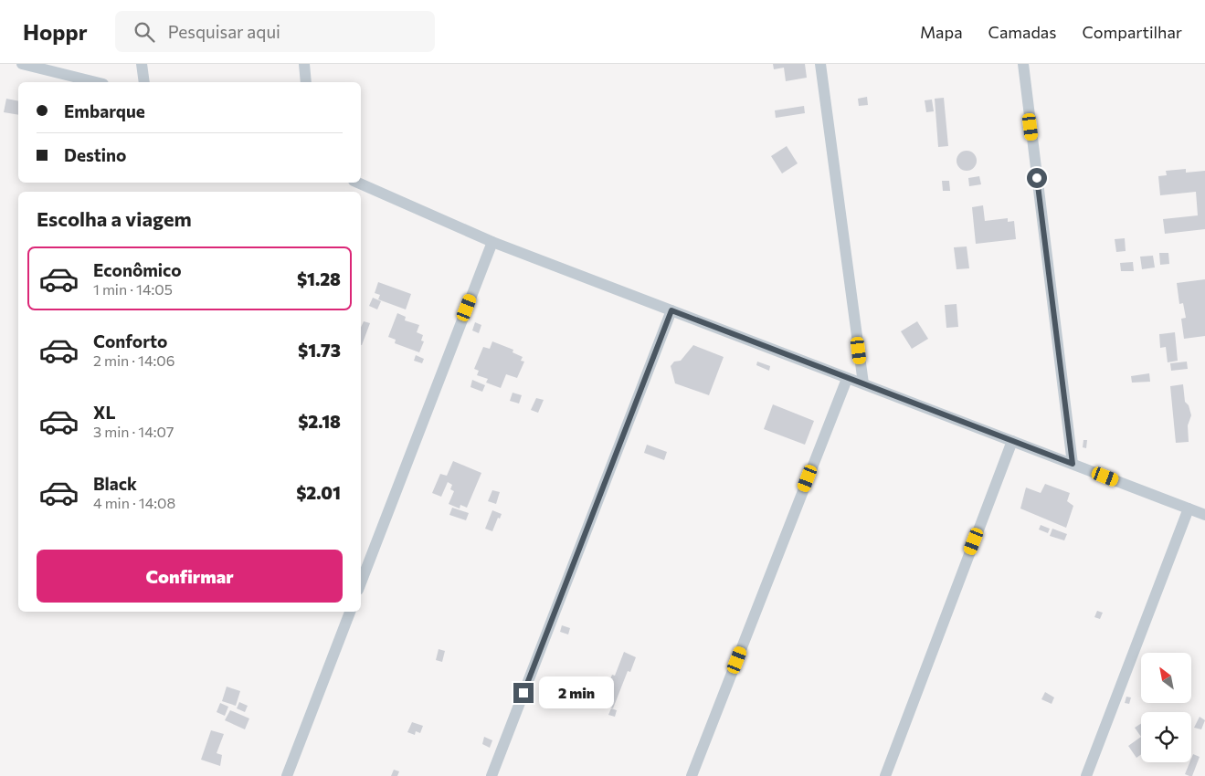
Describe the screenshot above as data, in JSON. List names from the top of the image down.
{
  "north": "top left",
  "page": {
    "header": "Hoppr",
    "search": "Pesquisar aqui",
    "nav": ["Mapa", "Camadas", "Compartilhar"],
    "banner": ["Embarque", "Destino"],
    "heading": "Escolha a viagem",
    "list": [
      {
        "name": "Econômico",
        "note": "1 min · 14:05",
        "value": "$1.28"
      },
      {
        "name": "Conforto",
        "note": "2 min · 14:06",
        "value": "$1.73"
      },
      {
        "name": "XL",
        "note": "3 min · 14:07",
        "value": "$2.18"
      },
      {
        "name": "Black",
        "note": "4 min · 14:08",
        "value": "$2.01"
      }
    ],
    "buttons": "Confirmar",
    "bubble": "2 min"
  }
}
